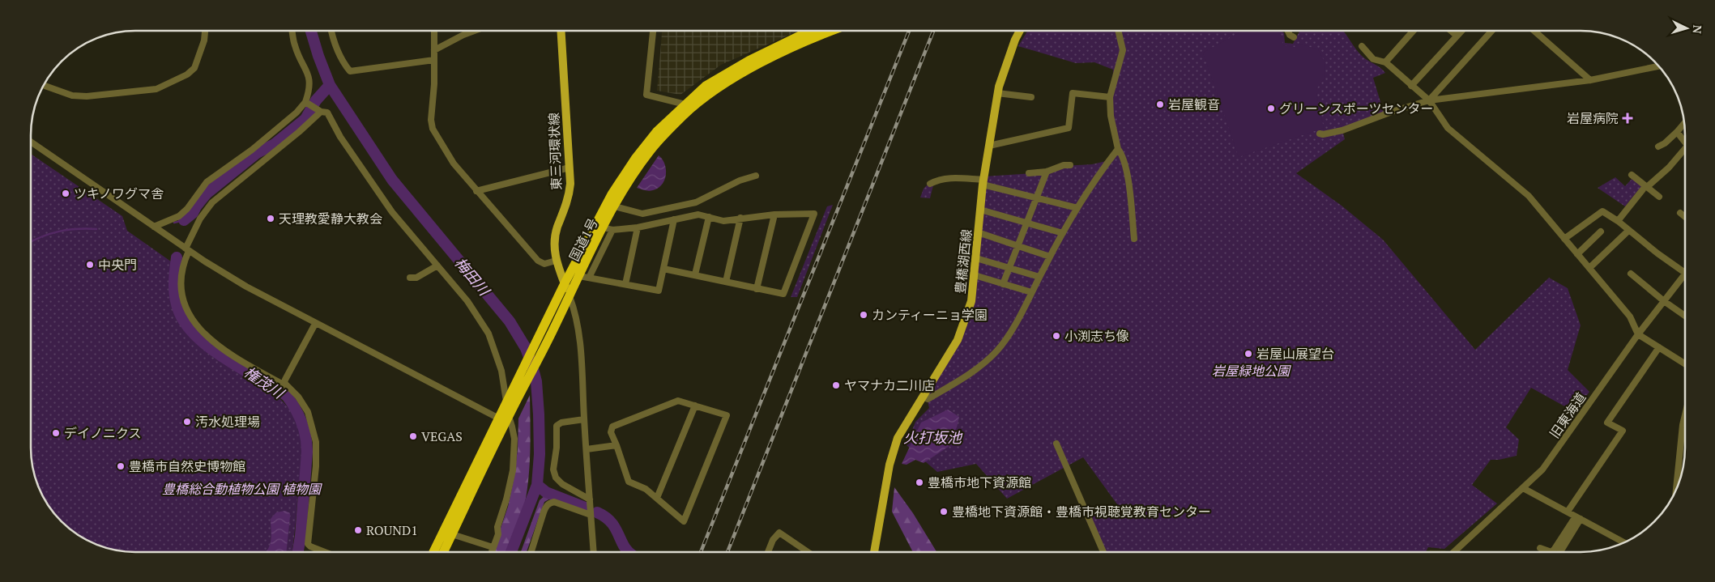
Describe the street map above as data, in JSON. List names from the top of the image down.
{
  "streets": {
    "highway": ["国道1号"],
    "main road": ["東三河環状線", "豊橋湖西線"],
    "street": ["旧東海道"]
  },
  "crossings": [
    ["東三河環状線", "国道1号"]
  ],
  "water": ["梅田川", "権茂川", "火打坂池"],
  "parks": ["岩屋緑地公園", "豊橋総合動植物公園 植物園"],
  "places": {
    "other": [
      "岩屋観音",
      "グリーンスポーツセンター",
      "ツキノワグマ舎",
      "天理教愛静大教会",
      "中央門",
      "カンティーニョ学園",
      "小渕志ち像",
      "岩屋山展望台",
      "ヤマナカ二川店",
      "汚水処理場",
      "デイノニクス",
      "VEGAS",
      "豊橋市自然史博物館",
      "豊橋市地下資源館",
      "豊橋地下資源館・豊橋市視聴覚教育センター",
      "ROUND1"
    ],
    "health": ["岩屋病院"]
  },
  "north": "right"
}
